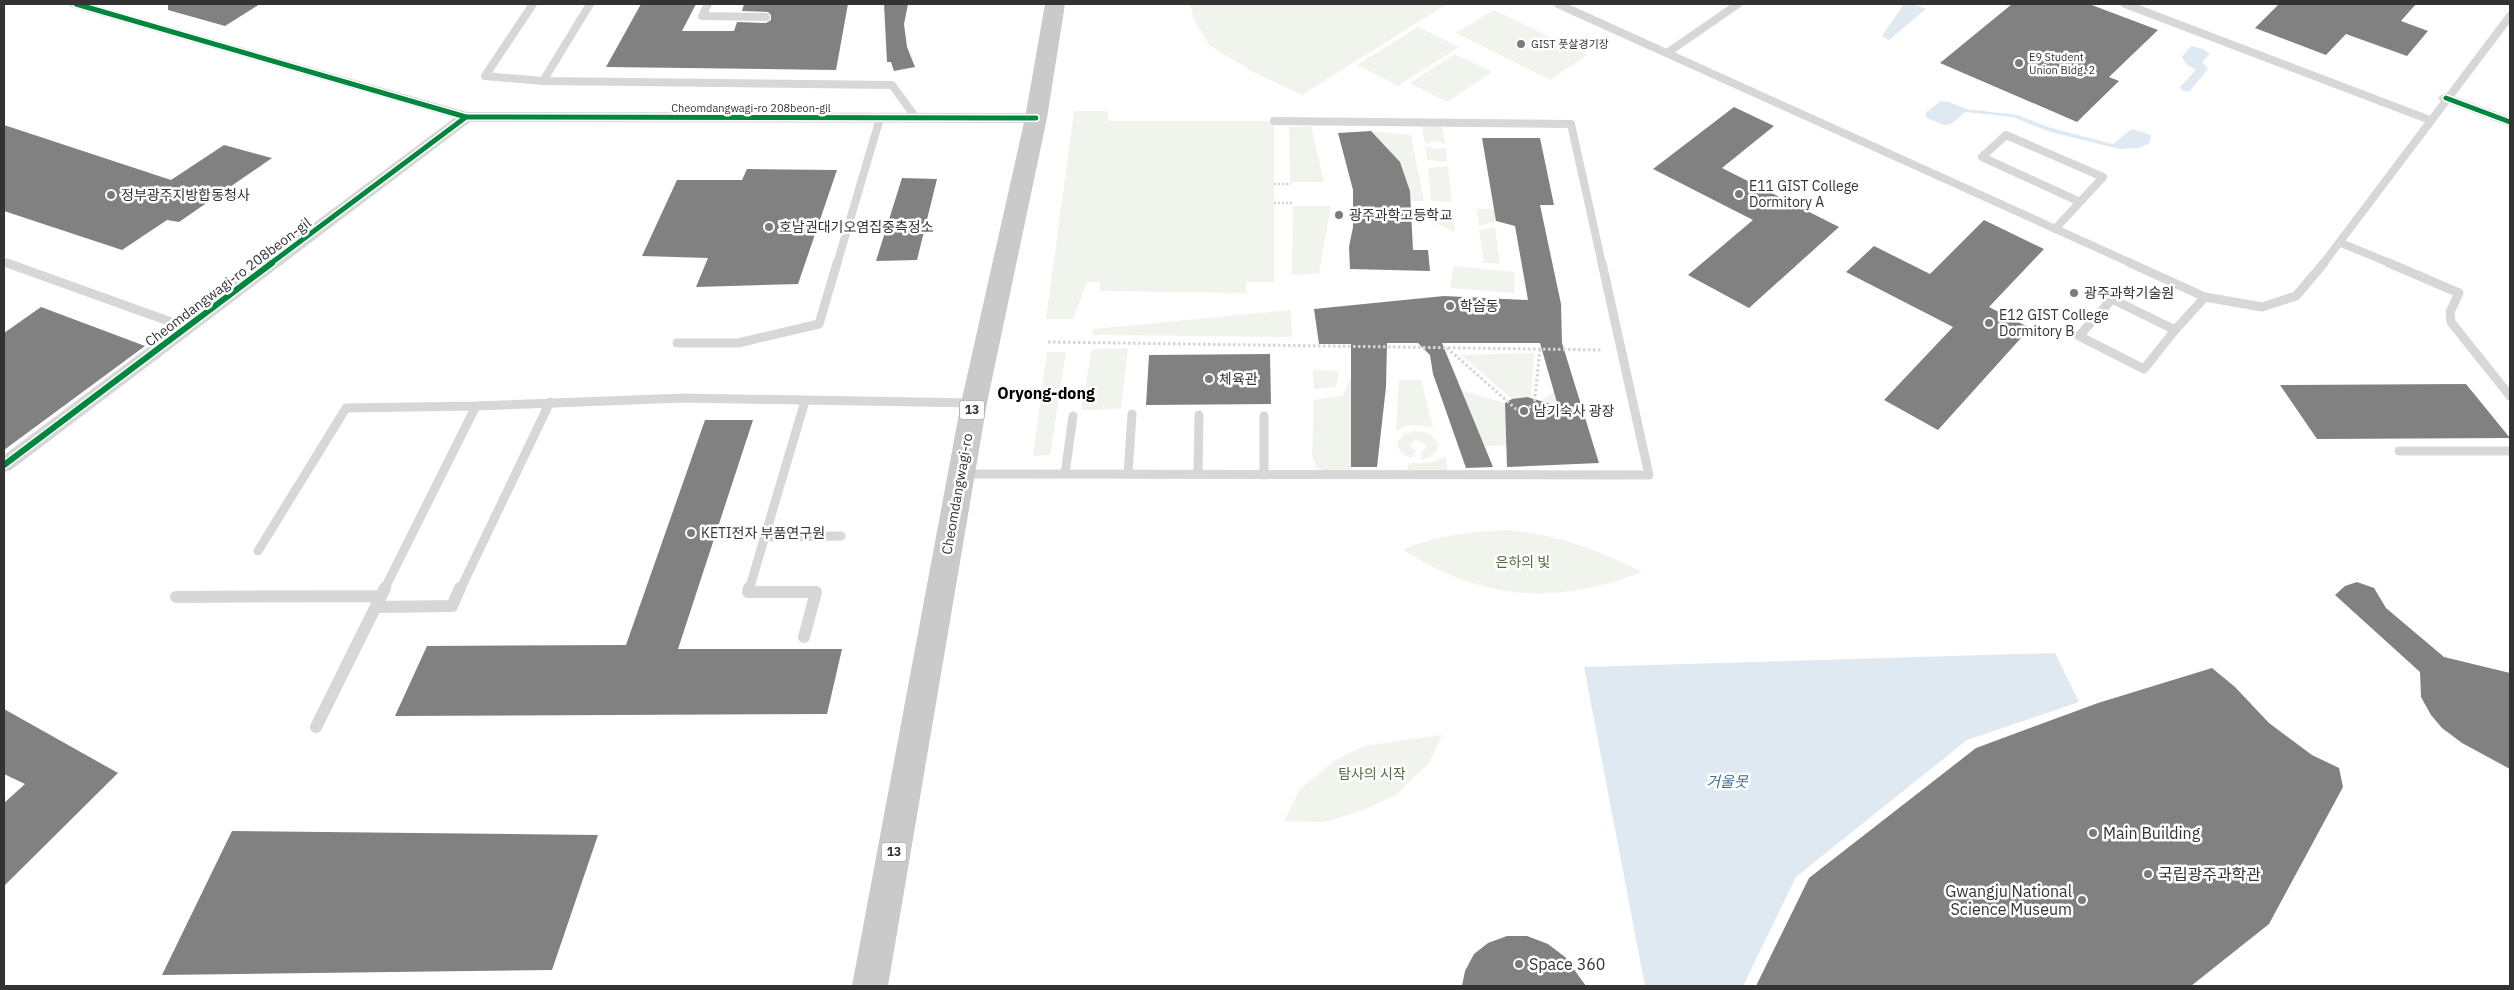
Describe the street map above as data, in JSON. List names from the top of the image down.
{
  "streets": {
    "main road": ["13", "Cheomdangwagi-ro"],
    "street": ["Cheomdangwagi-ro 208beon-gil"]
  },
  "crossings": [
    ["Cheomdangwagi-ro 208beon-gil", "Cheomdangwagi-ro"]
  ],
  "districts": ["Oryong-dong"],
  "water": ["거울못"],
  "parks": ["은하의 빛", "탐사의 시작"],
  "places": [
    "GIST 풋살경기장",
    "E9 Student Union Bldg. 2",
    "E11 GIST College Dormitory A",
    "정부광주지방합동청사",
    "광주과학고등학교",
    "호남권대기오염집중측정소",
    "광주과학기술원",
    "학습동",
    "E12 GIST College Dormitory B",
    "체육관",
    "남기숙사 광장",
    "KETI전자 부품연구원",
    "Main Building",
    "국립광주과학관",
    "Gwangju National Science Museum",
    "Space 360"
  ]
}
